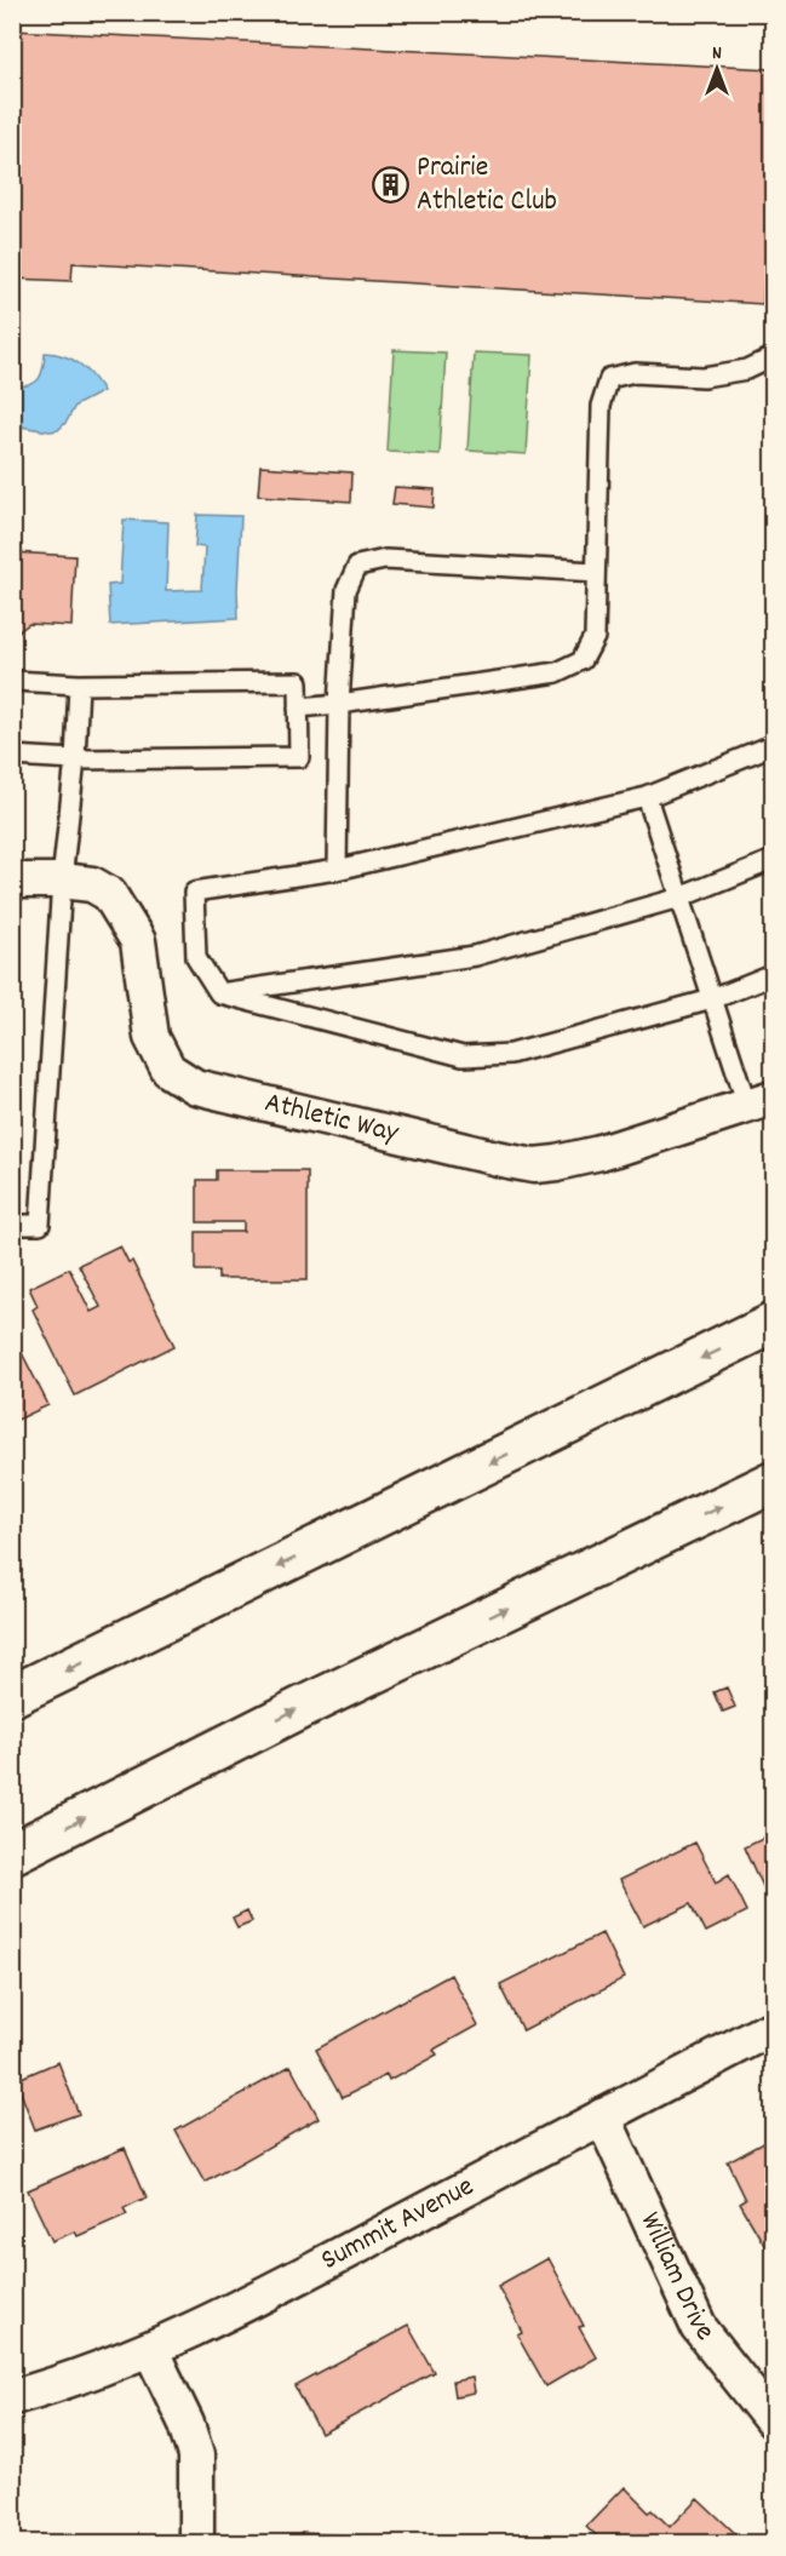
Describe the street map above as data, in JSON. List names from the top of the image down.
{
  "streets": {
    "street": ["Athletic Way", "Summit Avenue", "William Drive"]
  },
  "crossings": [
    ["Summit Avenue", "William Drive"]
  ],
  "places": {
    "building": ["Prairie Athletic Club"]
  },
  "north": "top"
}
